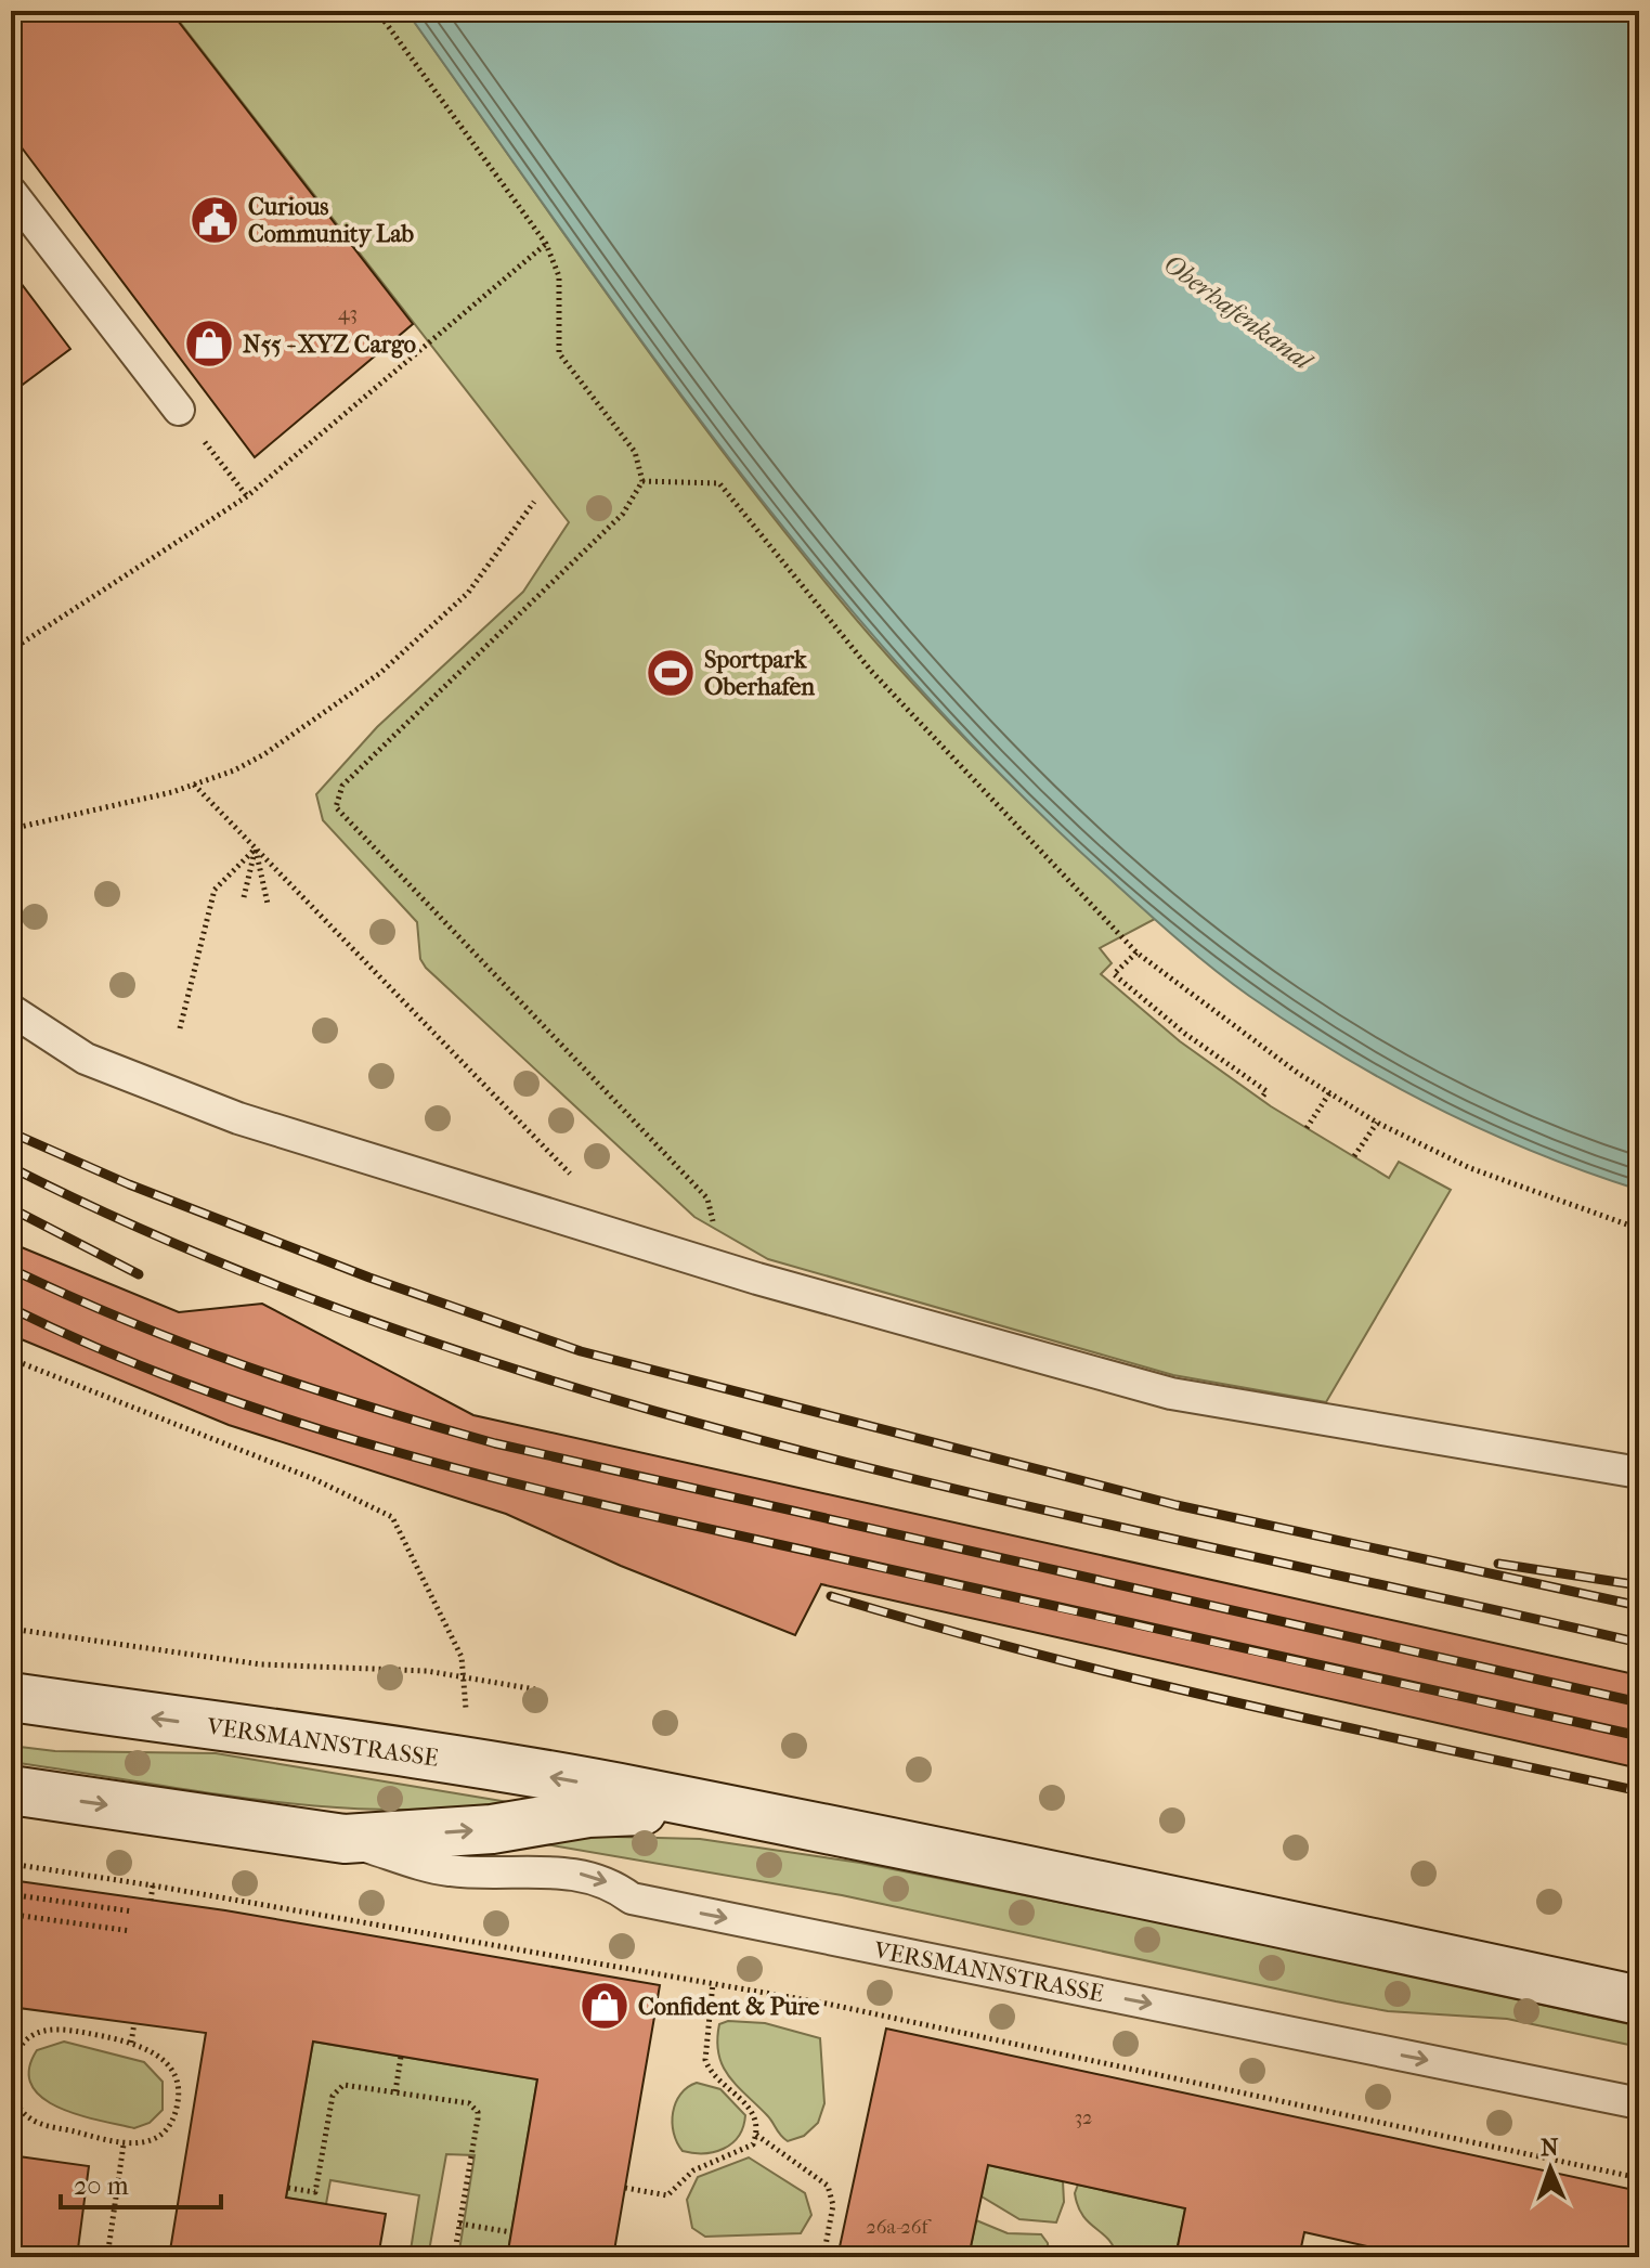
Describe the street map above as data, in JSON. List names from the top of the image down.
{
  "streets": {
    "main road": ["VERSMANNSTRASSE"]
  },
  "water": ["Oberhafenkanal"],
  "places": {
    "public building": ["Curious Community Lab"],
    "shop": ["N55 - XYZ Cargo", "Confident & Pure"],
    "sports": ["Sportpark Oberhafen"]
  },
  "house_numbers": ["43", "32", "26a-26f"],
  "scale_bar": "20 m",
  "north": "top"
}
